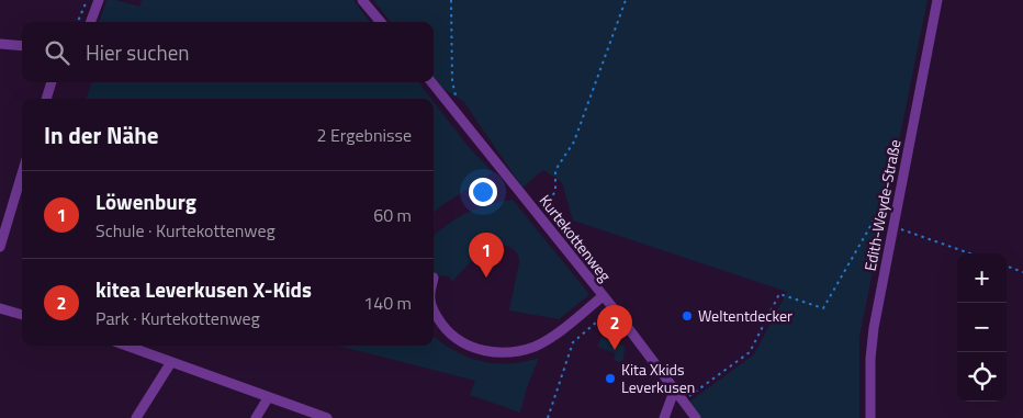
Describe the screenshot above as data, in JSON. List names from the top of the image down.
{
  "streets": {
    "street": ["Edith-Weyde-Straße", "Kurtekottenweg"]
  },
  "places": ["Weltentdecker", "Kita Xkids Leverkusen"],
  "page": {
    "search": "Hier suchen",
    "heading": ["In der Nähe", "2 Ergebnisse"],
    "list": [
      {
        "mark": "1",
        "name": "Löwenburg",
        "note": "Schule · Kurtekottenweg",
        "value": "60 m"
      },
      {
        "mark": "2",
        "name": "kitea Leverkusen X-Kids",
        "note": "Park · Kurtekottenweg",
        "value": "140 m"
      }
    ],
    "pins": ["1", "2"],
    "map_buttons": ["+", "−"]
  }
}
